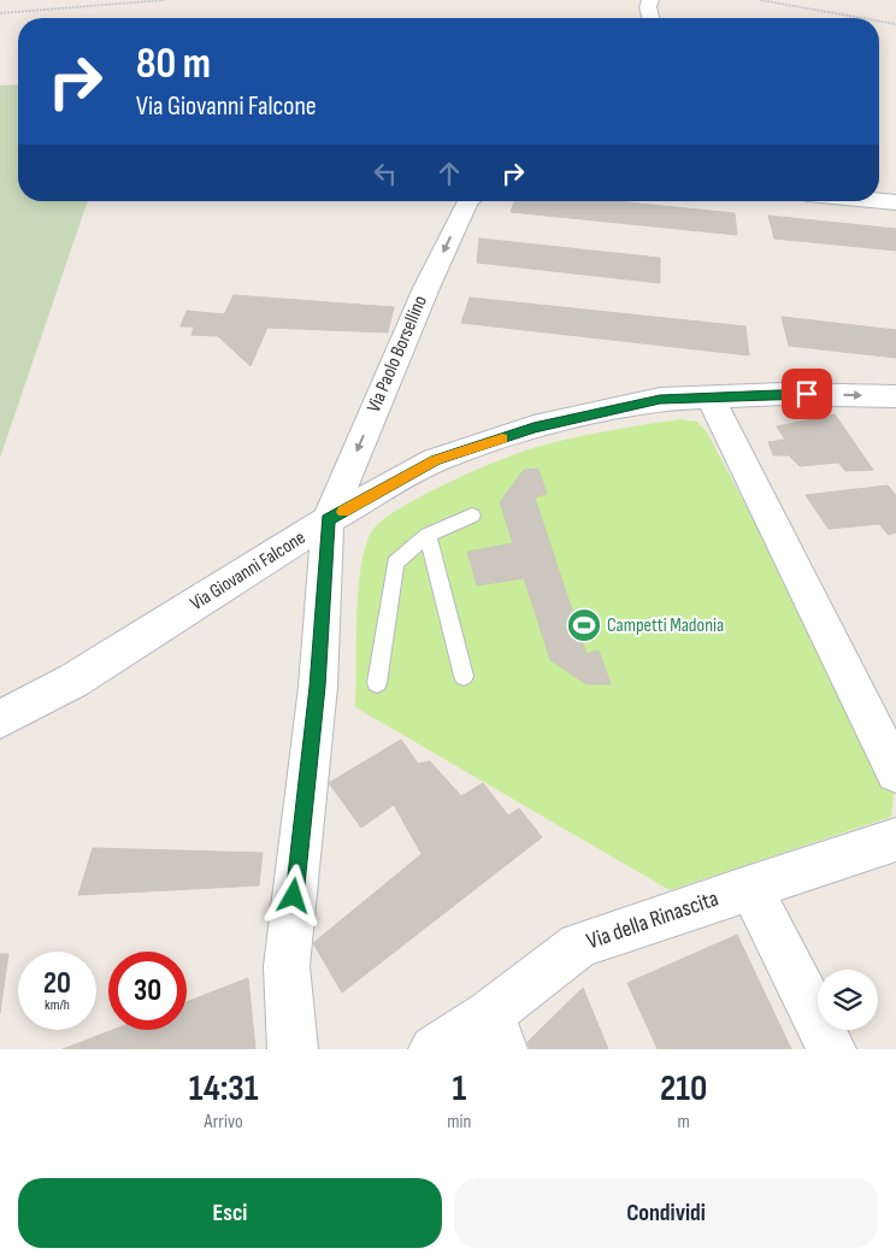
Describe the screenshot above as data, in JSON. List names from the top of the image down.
{
  "streets": {
    "street": ["Via Paolo Borsellino", "Via Giovanni Falcone", "Via della Rinascita"]
  },
  "crossings": [
    ["Via Paolo Borsellino", "Via Giovanni Falcone"]
  ],
  "one_way": ["Via Paolo Borsellino"],
  "places": {
    "sports": ["Campetti Madonia"]
  },
  "page": {
    "turn": ["80 m", "Via Giovanni Falcone"],
    "speed": "20 km/h",
    "limit": "30",
    "eta": [
      "14:31",
      "Arrivo",
      "1",
      "min",
      "210",
      "m"
    ],
    "buttons": ["Esci", "Condividi"]
  }
}
